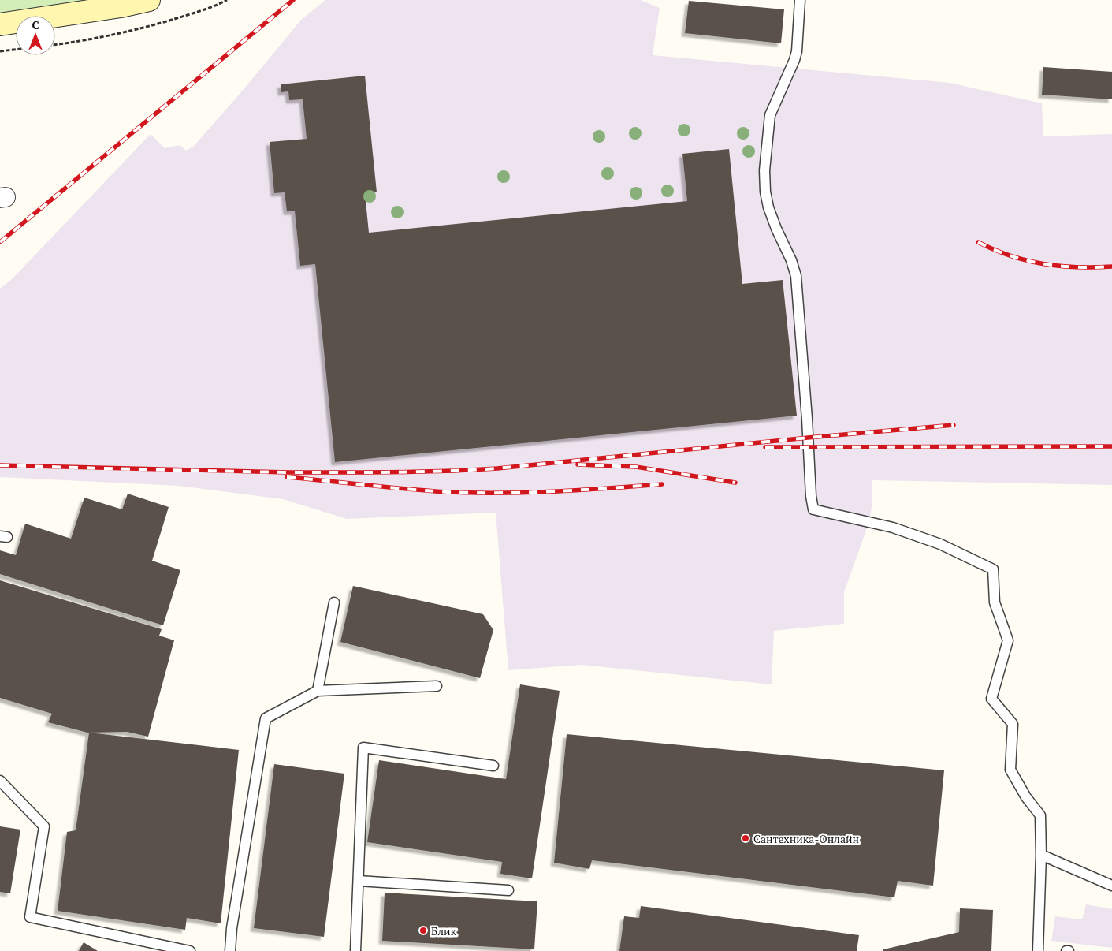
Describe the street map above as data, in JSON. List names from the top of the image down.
{
  "places": ["Сантехника-Онлайн", "Блик"],
  "north": "top"
}
